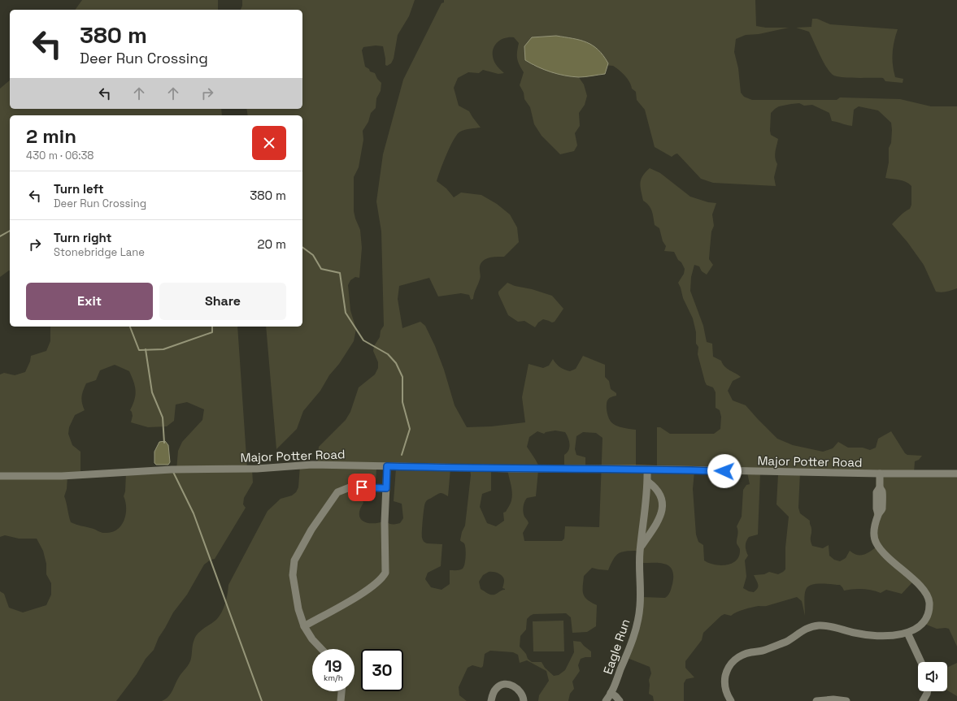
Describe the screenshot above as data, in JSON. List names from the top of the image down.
{
  "streets": {
    "street": ["Major Potter Road", "Eagle Run"]
  },
  "crossings": [
    ["Major Potter Road", "Eagle Run"]
  ],
  "page": {
    "turn": ["380 m", "Deer Run Crossing"],
    "heading": ["2 min", "430 m · 06:38"],
    "list": [
      {
        "name": "Turn left",
        "note": "Deer Run Crossing",
        "value": "380 m"
      },
      {
        "name": "Turn right",
        "note": "Stonebridge Lane",
        "value": "20 m"
      }
    ],
    "buttons": ["Exit", "Share"],
    "speed": "19 km/h",
    "limit": "30"
  }
}
